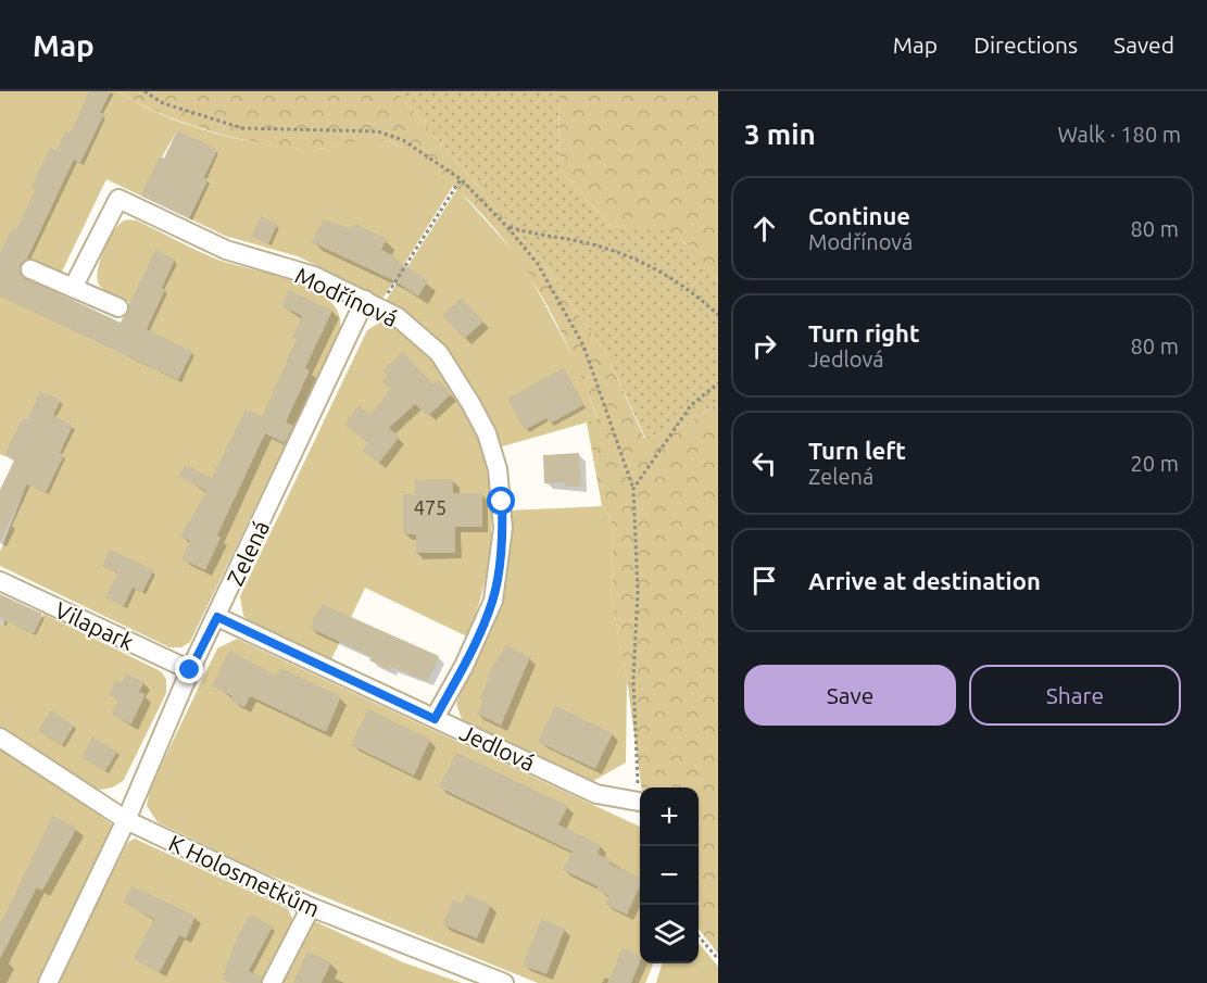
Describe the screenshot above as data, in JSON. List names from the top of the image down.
{
  "streets": {
    "street": [
      "Modřínová",
      "Zelená",
      "Vilapark",
      "Jedlová",
      "K Holosmetkům"
    ]
  },
  "crossings": [
    ["Modřínová", "Zelená"],
    ["Modřínová", "Jedlová"],
    ["Zelená", "Vilapark"],
    ["Zelená", "Jedlová"],
    ["Zelená", "K Holosmetkům"]
  ],
  "house_numbers": ["475"],
  "page": {
    "header": "Map",
    "nav": ["Map", "Directions", "Saved"],
    "heading": ["3 min", "Walk · 180 m"],
    "list": [
      ["Continue", "Modřínová", "80 m"],
      ["Turn right", "Jedlová", "80 m"],
      ["Turn left", "Zelená", "20 m"],
      "Arrive at destination"
    ],
    "buttons": ["Save", "Share"],
    "map_buttons": ["+", "−"]
  }
}
